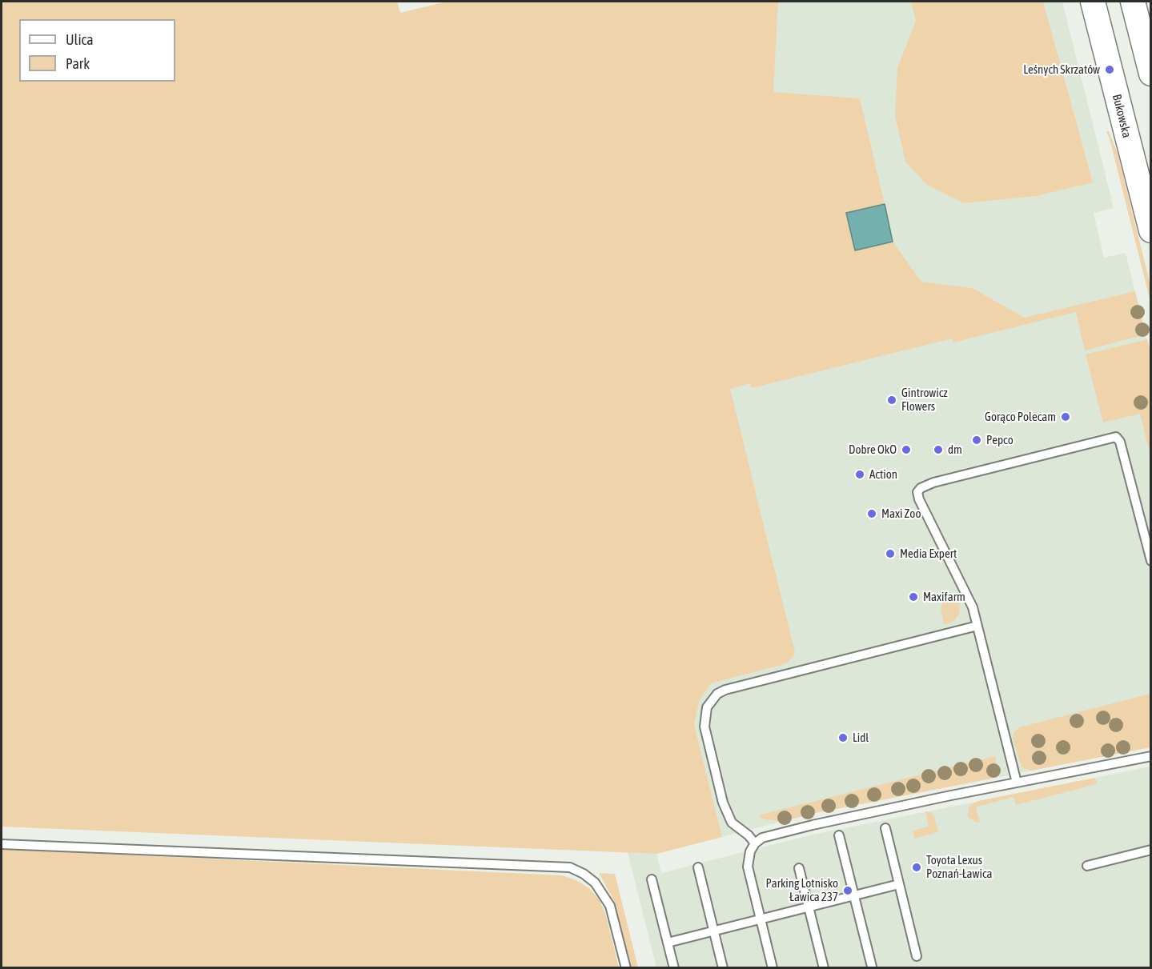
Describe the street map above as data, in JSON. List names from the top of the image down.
{
  "streets": {
    "main road": ["Bukowska"]
  },
  "places": [
    "Leśnych Skrzatów",
    "Gintrowicz Flowers",
    "Gorąco Polecam",
    "Pepco",
    "Dobre OkO",
    "dm",
    "Action",
    "Maxi Zoo",
    "Media Expert",
    "Maxifarm",
    "Lidl",
    "Toyota Lexus Poznań-Ławica",
    "Parking Lotnisko Ławica 237"
  ],
  "legend": ["Ulica", "Park"]
}
